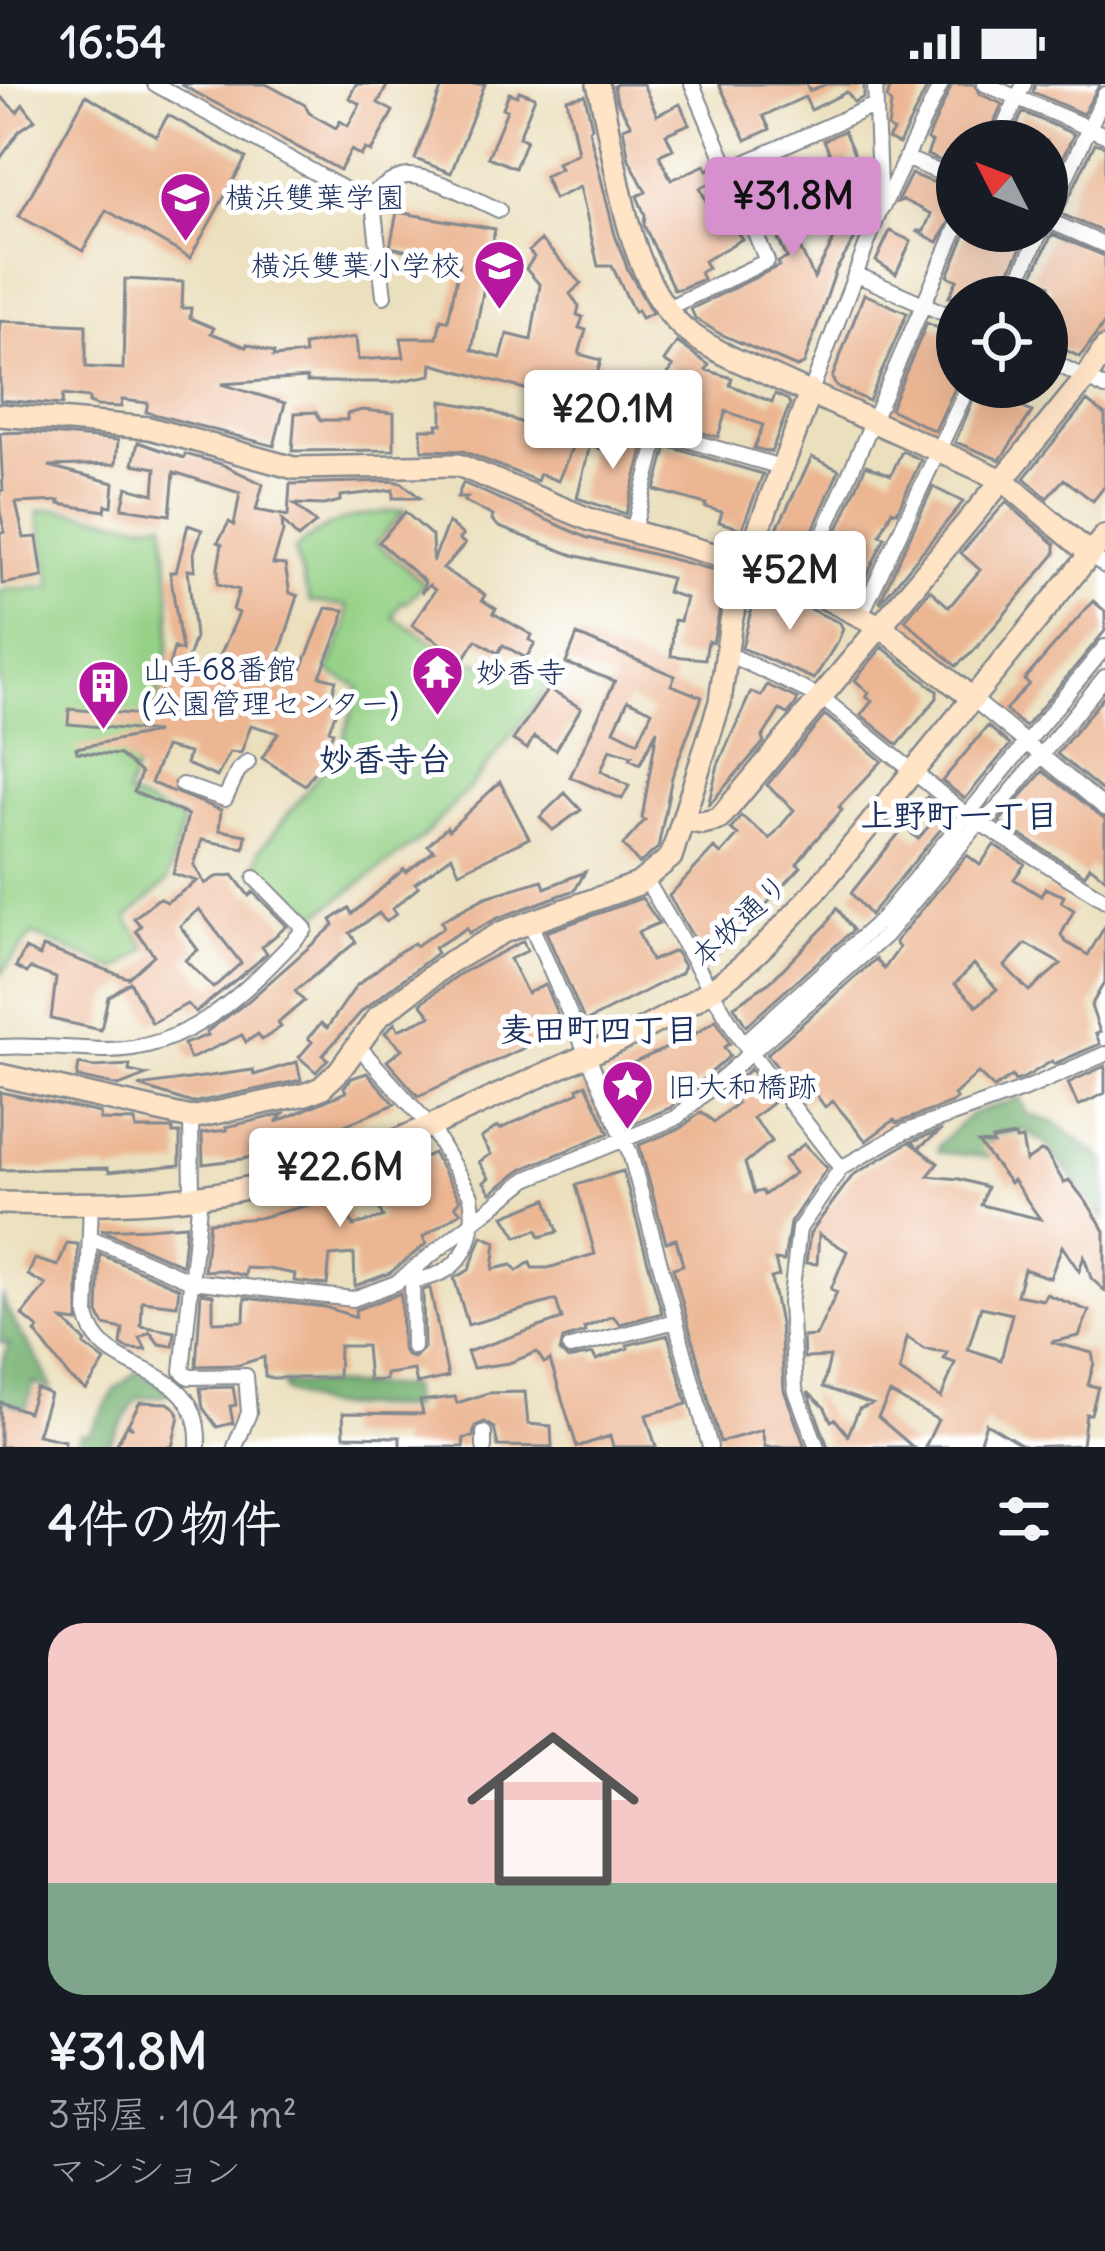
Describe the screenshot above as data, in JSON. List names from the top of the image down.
{
  "streets": {
    "street": ["本牧通り"]
  },
  "districts": ["妙香寺台", "上野町一丁目", "麦田町四丁目"],
  "places": {
    "school or university": ["横浜雙葉学園", "横浜雙葉小学校"],
    "temple": ["妙香寺"],
    "building": ["山手68番館 (公園管理センター)"],
    "place": ["旧大和橋跡"]
  },
  "north": "top left",
  "page": {
    "status": "16:54",
    "price": [
      "¥31.8M",
      "¥20.1M",
      "¥52M",
      "¥22.6M"
    ],
    "heading": "4件の物件",
    "list": [
      {
        "name": "¥31.8M",
        "note": "3部屋 · 104 m² · マンション"
      }
    ]
  }
}
